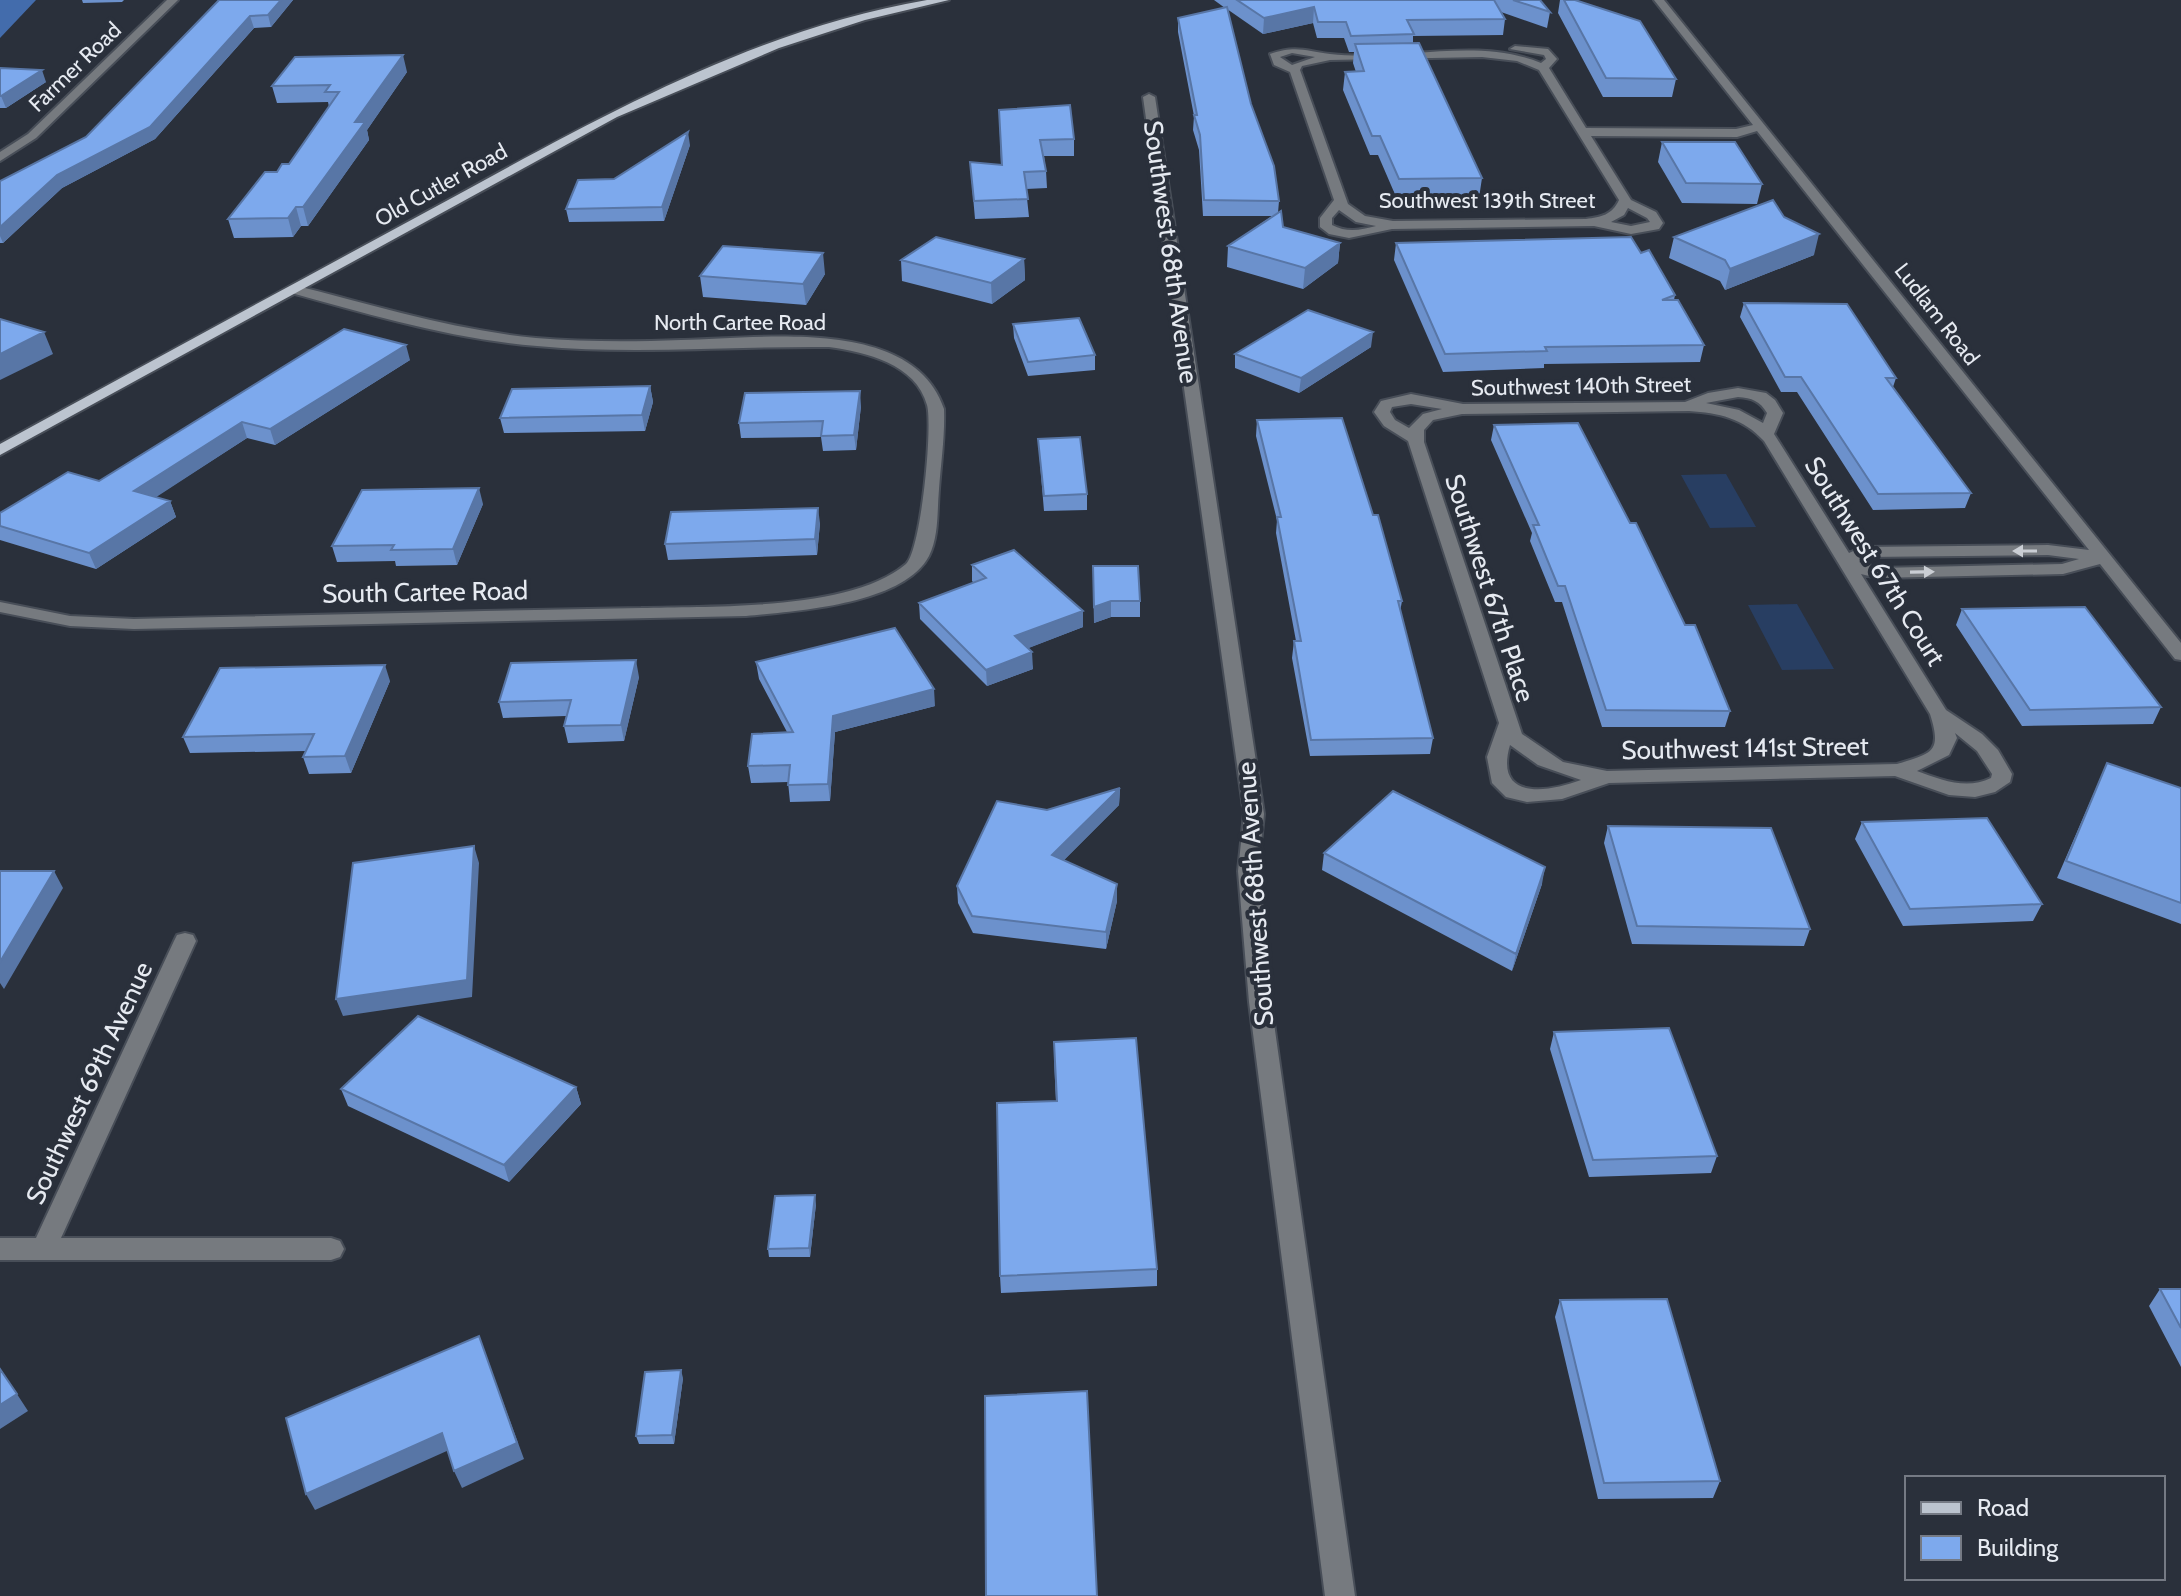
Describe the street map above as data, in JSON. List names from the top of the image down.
{
  "streets": {
    "main road": ["Old Cutler Road"],
    "street": [
      "Farmer Road",
      "Southwest 139th Street",
      "Southwest 68th Avenue",
      "Ludlam Road",
      "North Cartee Road",
      "Southwest 140th Street",
      "Southwest 67th Court",
      "Southwest 67th Place",
      "South Cartee Road",
      "Southwest 141st Street",
      "Southwest 69th Avenue"
    ]
  },
  "crossings": [
    ["Old Cutler Road", "North Cartee Road"],
    ["North Cartee Road", "South Cartee Road"],
    ["Southwest 140th Street", "Southwest 67th Court"],
    ["Southwest 140th Street", "Southwest 67th Place"],
    ["Southwest 67th Court", "Southwest 141st Street"],
    ["Southwest 67th Place", "Southwest 141st Street"]
  ],
  "legend": ["Road", "Building"]
}
